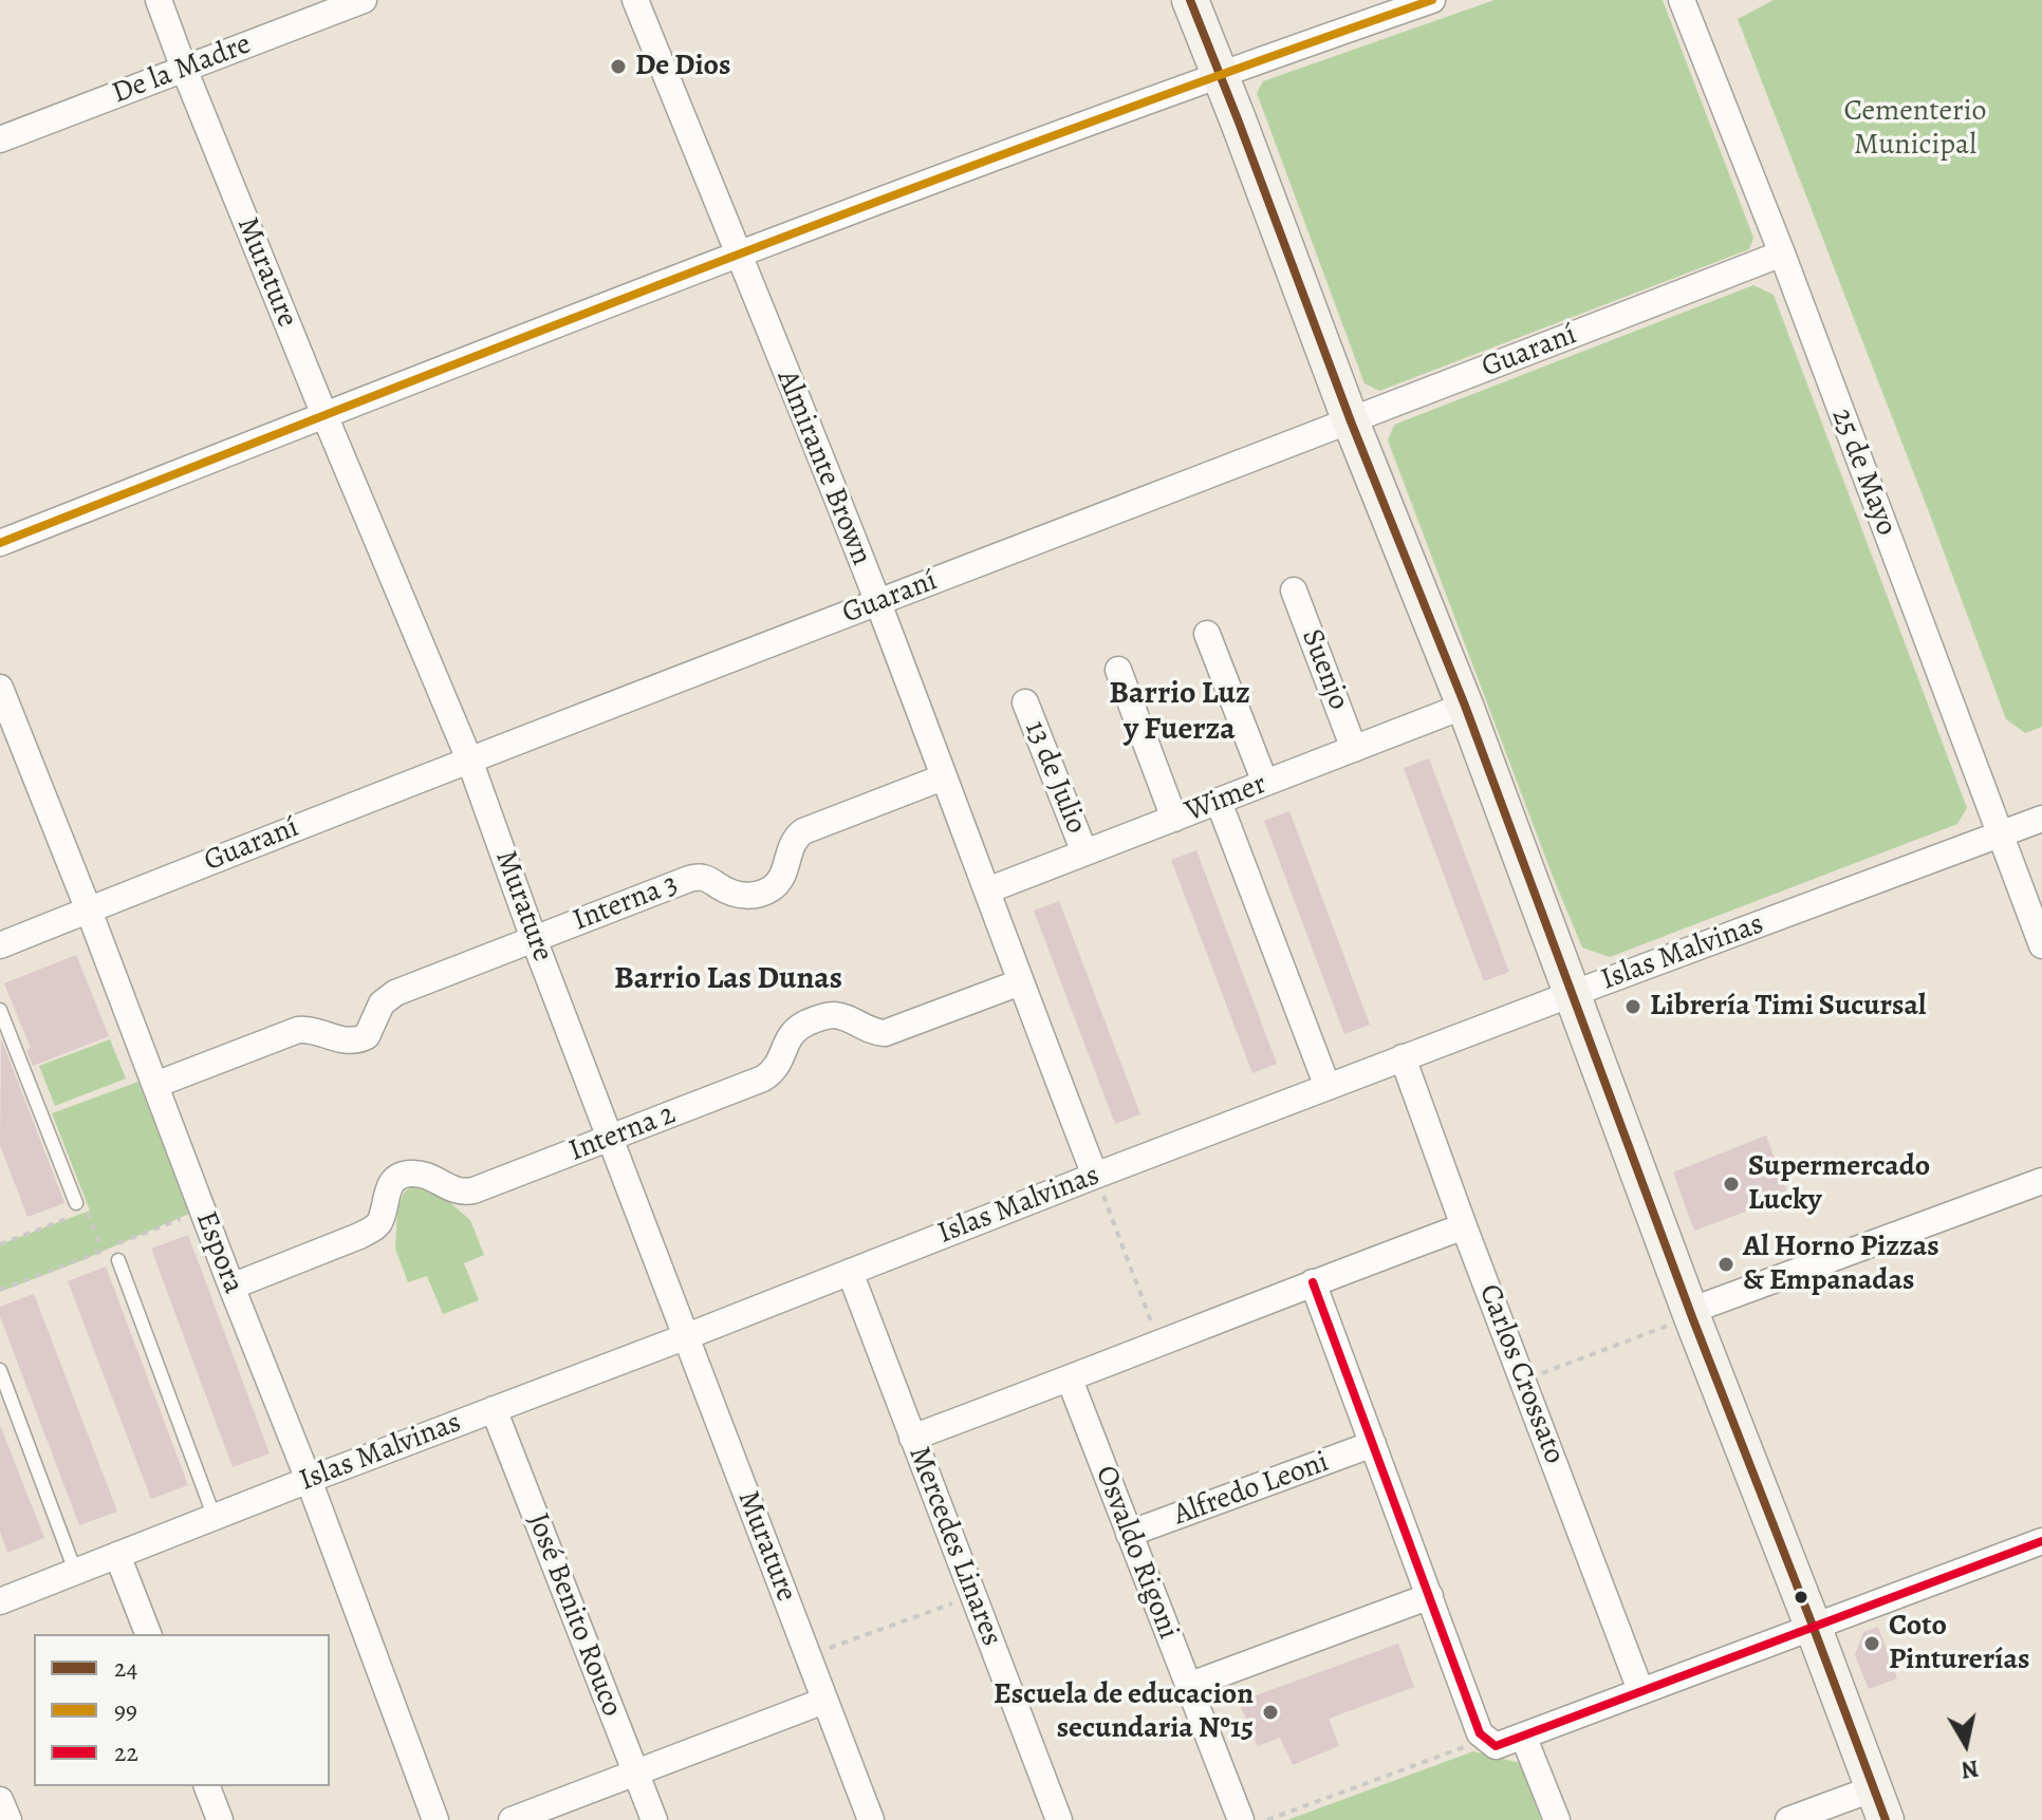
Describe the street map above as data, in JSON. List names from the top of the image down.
{
  "streets": {
    "street": [
      "De la Madre",
      "Murature",
      "Guaraní",
      "Almirante Brown",
      "25 de Mayo",
      "Suenjo",
      "13 de Julio",
      "Wimer",
      "Interna 3",
      "Islas Malvinas",
      "Interna 2",
      "Espora",
      "Carlos Crossato",
      "Alfredo Leoni",
      "Mercedes Linares",
      "Osvaldo Rigoni",
      "José Benito Rouco"
    ]
  },
  "crossings": [
    ["De la Madre", "Murature"],
    ["Murature", "Guaraní"],
    ["Murature", "Interna 3"],
    ["Murature", "Islas Malvinas"],
    ["Murature", "Interna 2"],
    ["Guaraní", "Almirante Brown"],
    ["Guaraní", "25 de Mayo"],
    ["Guaraní", "Espora"],
    ["Almirante Brown", "Wimer"],
    ["Almirante Brown", "Interna 3"],
    ["Almirante Brown", "Islas Malvinas"],
    ["Almirante Brown", "Interna 2"],
    ["25 de Mayo", "Islas Malvinas"],
    ["Suenjo", "Wimer"],
    ["13 de Julio", "Wimer"],
    ["Interna 3", "Espora"],
    ["Islas Malvinas", "Espora"],
    ["Islas Malvinas", "Carlos Crossato"],
    ["Islas Malvinas", "Mercedes Linares"],
    ["Islas Malvinas", "José Benito Rouco"],
    ["Interna 2", "Espora"],
    ["Alfredo Leoni", "Osvaldo Rigoni"]
  ],
  "districts": ["Barrio Luz y Fuerza", "Barrio Las Dunas"],
  "parks": ["Cementerio Municipal"],
  "places": [
    "De Dios",
    "Librería Timi Sucursal",
    "Supermercado Lucky",
    "Al Horno Pizzas & Empanadas",
    "Coto Pinturerías",
    "Escuela de educacion secundaria Nº15"
  ],
  "lines": ["transit line 24", "transit line 99", "transit line 22"],
  "legend": ["24", "99", "22"],
  "north": "bottom"
}
